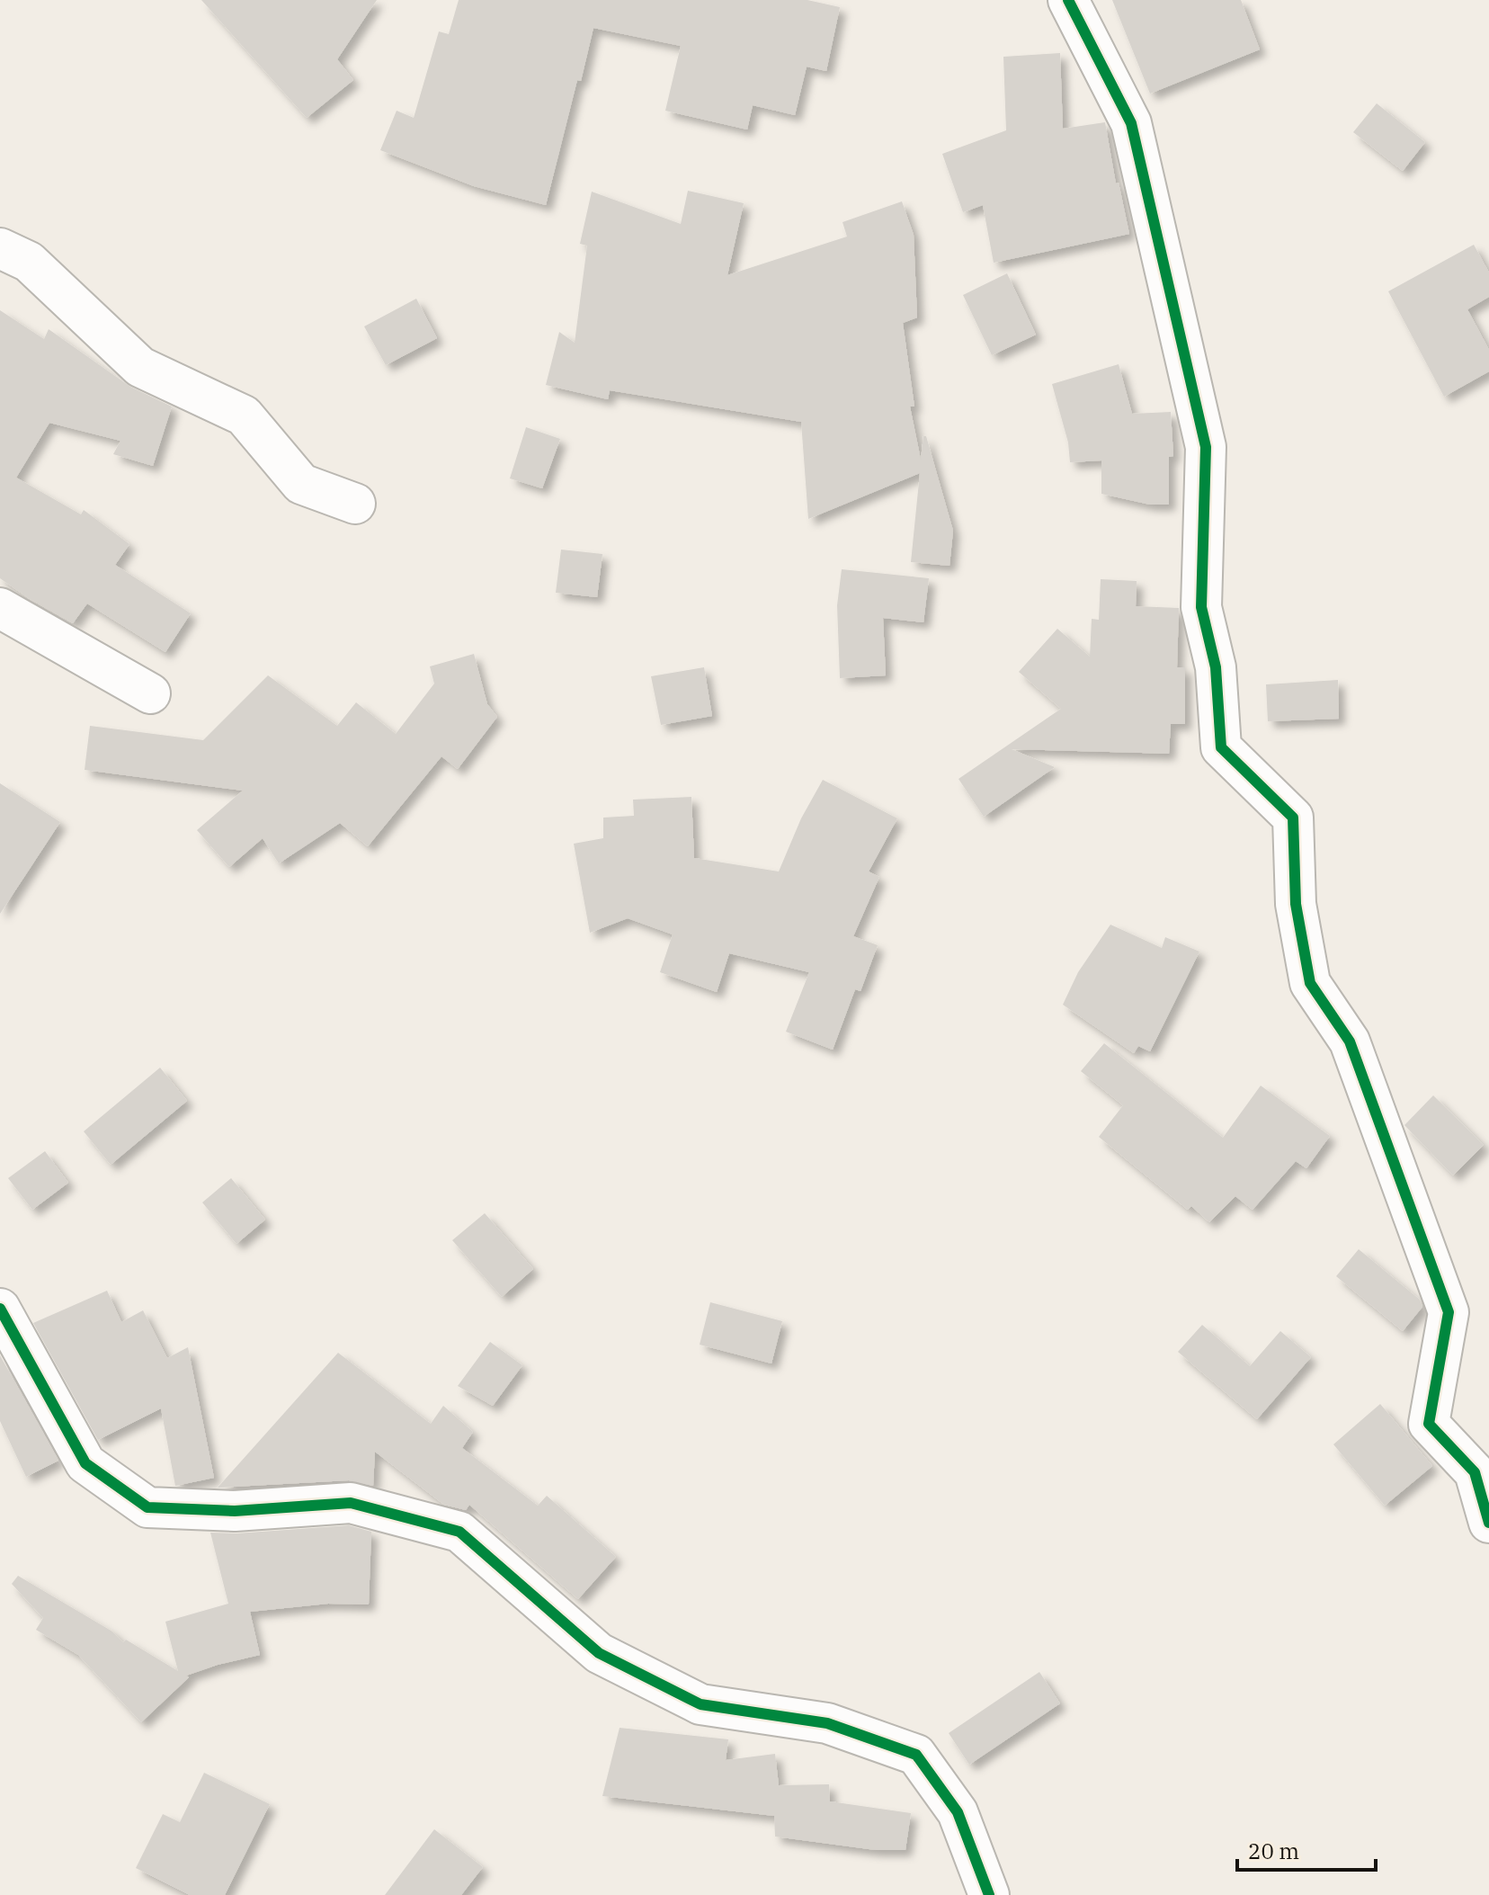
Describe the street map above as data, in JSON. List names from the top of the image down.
{
  "scale_bar": "20 m"
}
